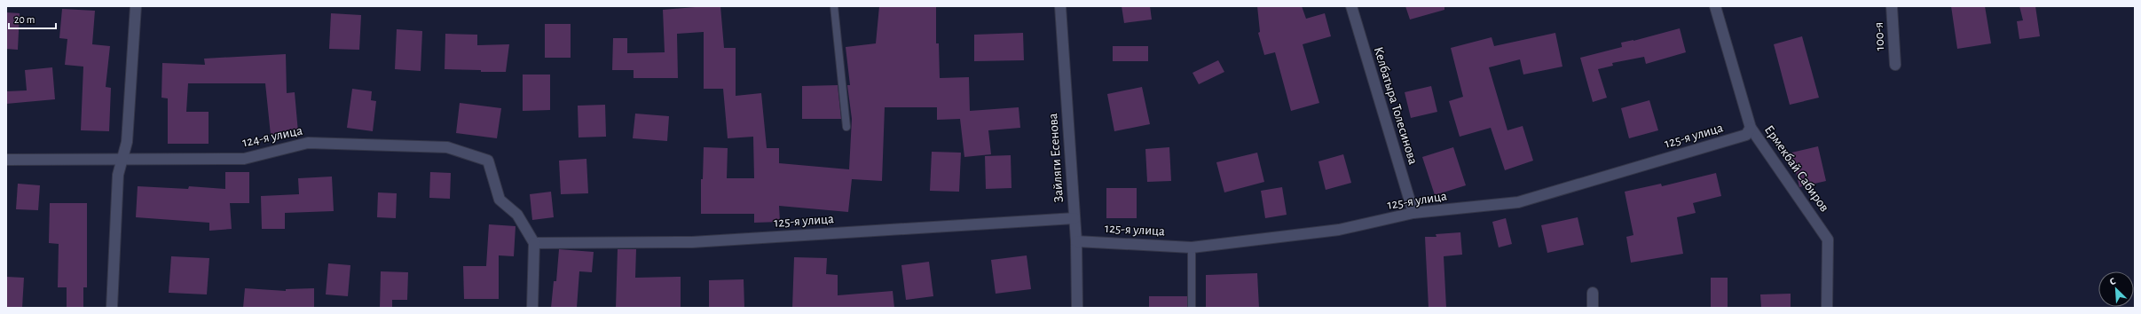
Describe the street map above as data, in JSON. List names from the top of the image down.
{
  "streets": {
    "street": [
      "100-я",
      "Келбатыра Толесинова",
      "125-я улица",
      "124-я улица",
      "Зайляги Есенова",
      "Ермекбай Сабиров"
    ]
  },
  "crossings": [
    ["Келбатыра Толесинова", "125-я улица"],
    ["125-я улица", "124-я улица"],
    ["125-я улица", "Зайляги Есенова"],
    ["125-я улица", "Ермекбай Сабиров"]
  ],
  "scale_bar": "20 m",
  "north": "top left"
}
